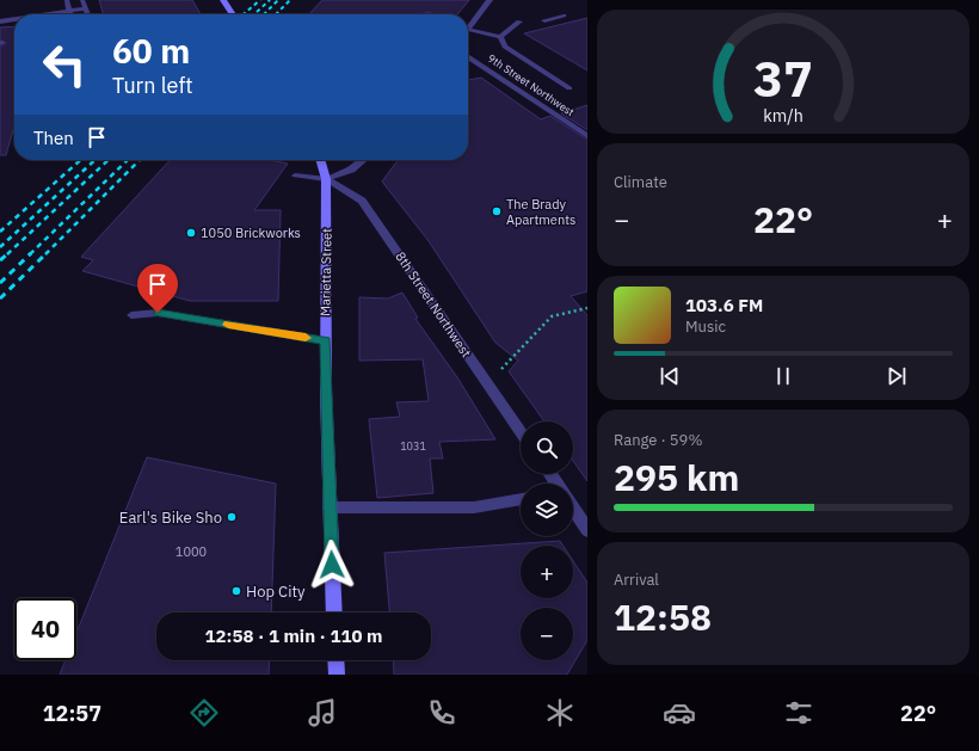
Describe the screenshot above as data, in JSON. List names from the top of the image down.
{
  "streets": {
    "street": ["9th Street Northwest", "Marietta Street", "8th Street Northwest"]
  },
  "crossings": [
    ["Marietta Street", "8th Street Northwest"]
  ],
  "places": [
    "The Brady Apartments",
    "1050 Brickworks",
    "Earl's Bike Sho",
    "Hop City"
  ],
  "house_numbers": ["1031", "1000"],
  "page": {
    "turn": ["60 m", "Turn left"],
    "then": "Then",
    "tile": [
      "Climate",
      ["Range · 59%", "295 km"],
      ["Arrival", "12:58"]
    ],
    "heat": ["−", "22°", "+"],
    "song": ["103.6 FM", "Music"],
    "map_buttons": ["+", "−"],
    "limit": "40",
    "trip": "12:58 · 1 min · 110 m",
    "tabs": ["12:57", "22°"],
    "gauge": ["37", "km/h"]
  }
}
